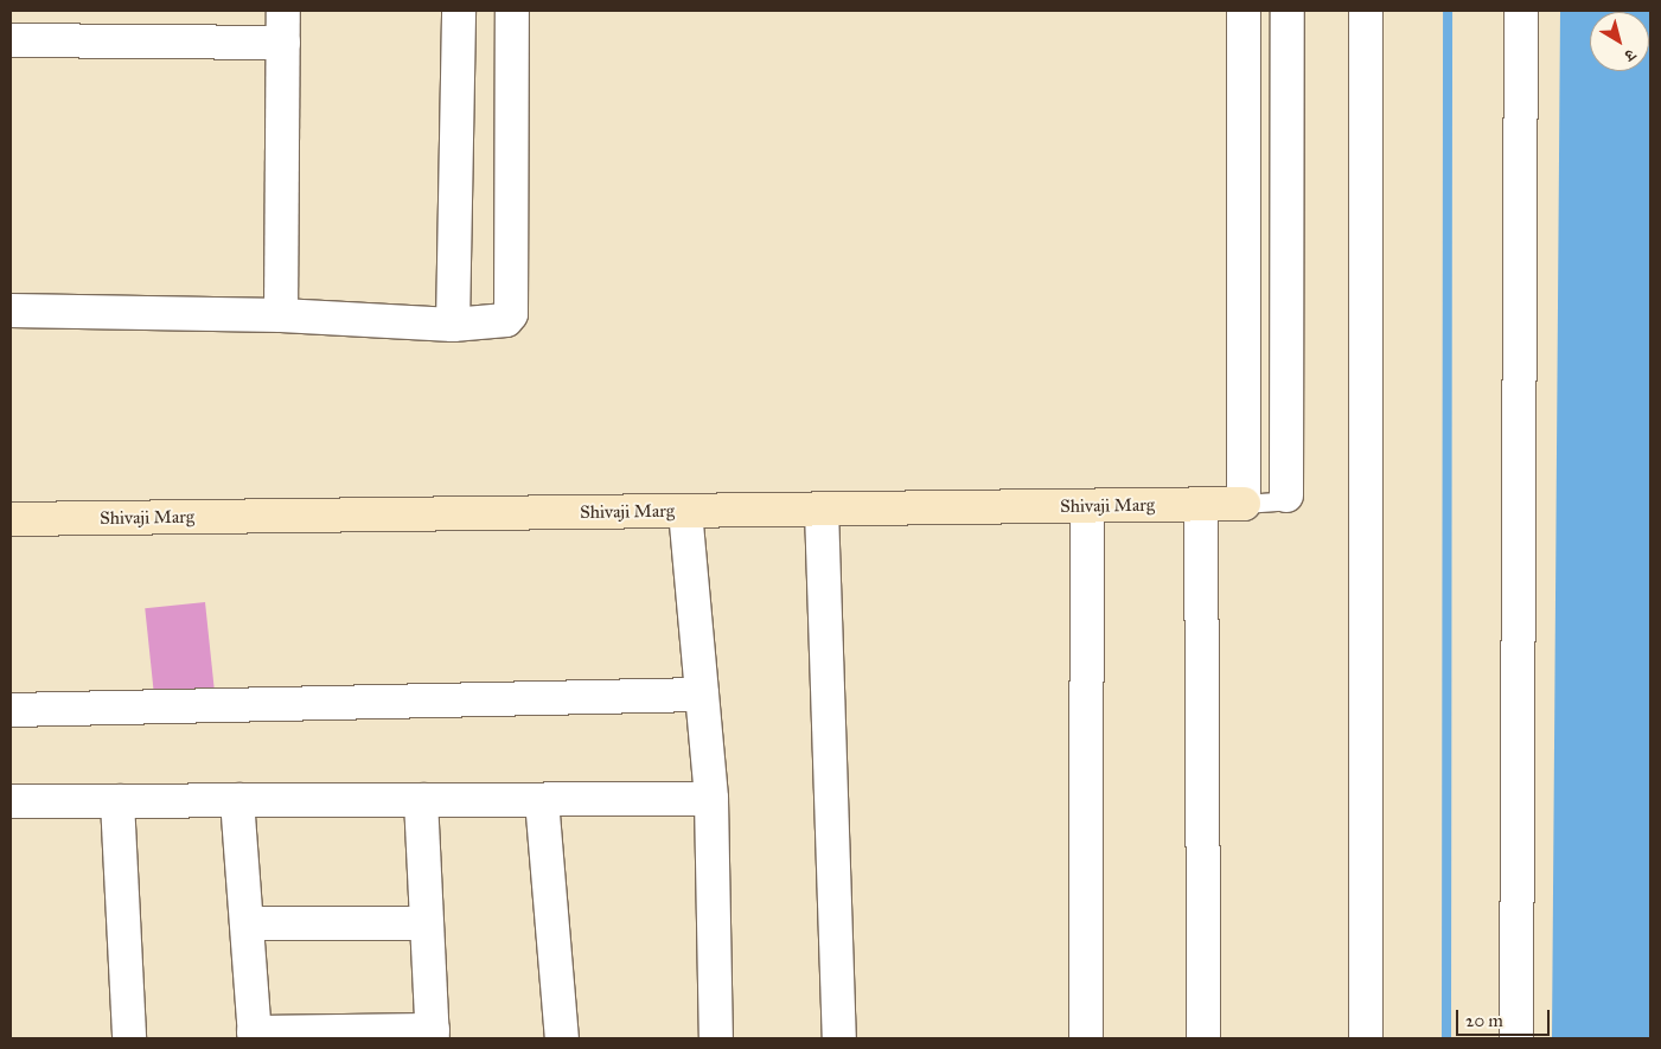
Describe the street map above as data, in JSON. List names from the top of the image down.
{
  "streets": {
    "main road": ["Shivaji Marg"]
  },
  "scale_bar": "20 m",
  "north": "bottom right"
}
